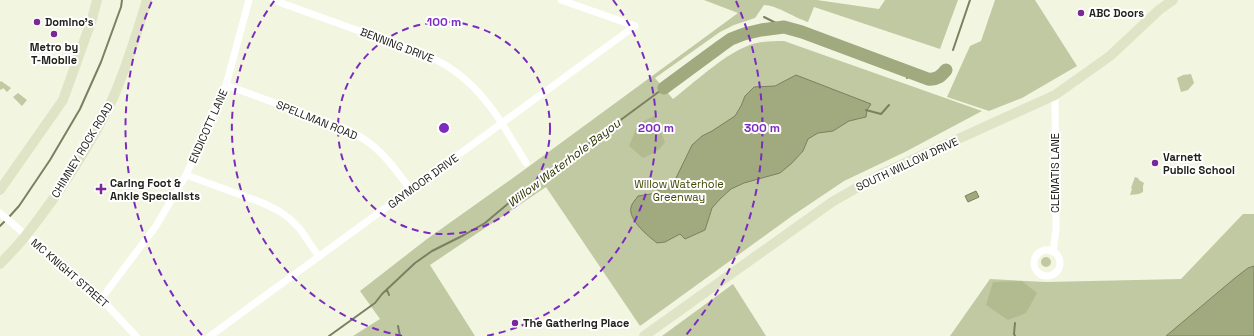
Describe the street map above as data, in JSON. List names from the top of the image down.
{
  "streets": {
    "street": [
      "BENNING DRIVE",
      "SPELLMAN ROAD",
      "ENDICOTT LANE",
      "CHIMNEY ROCK ROAD",
      "SOUTH WILLOW DRIVE",
      "CLEMATIS LANE",
      "GAYMOOR DRIVE",
      "MC KNIGHT STREET"
    ]
  },
  "crossings": [
    ["BENNING DRIVE", "GAYMOOR DRIVE"],
    ["SPELLMAN ROAD", "ENDICOTT LANE"],
    ["SPELLMAN ROAD", "GAYMOOR DRIVE"],
    ["ENDICOTT LANE", "MC KNIGHT STREET"],
    ["CHIMNEY ROCK ROAD", "MC KNIGHT STREET"],
    ["SOUTH WILLOW DRIVE", "CLEMATIS LANE"]
  ],
  "water": ["Willow Waterhole Bayou"],
  "parks": ["Willow Waterhole Greenway"],
  "places": {
    "other": [
      "ABC Doors",
      "Domino's",
      "Metro by T-Mobile",
      "Varnett Public School",
      "The Gathering Place"
    ],
    "health": ["Caring Foot & Ankle Specialists"]
  },
  "rings": ["100 m", "200 m", "300 m"]
}
